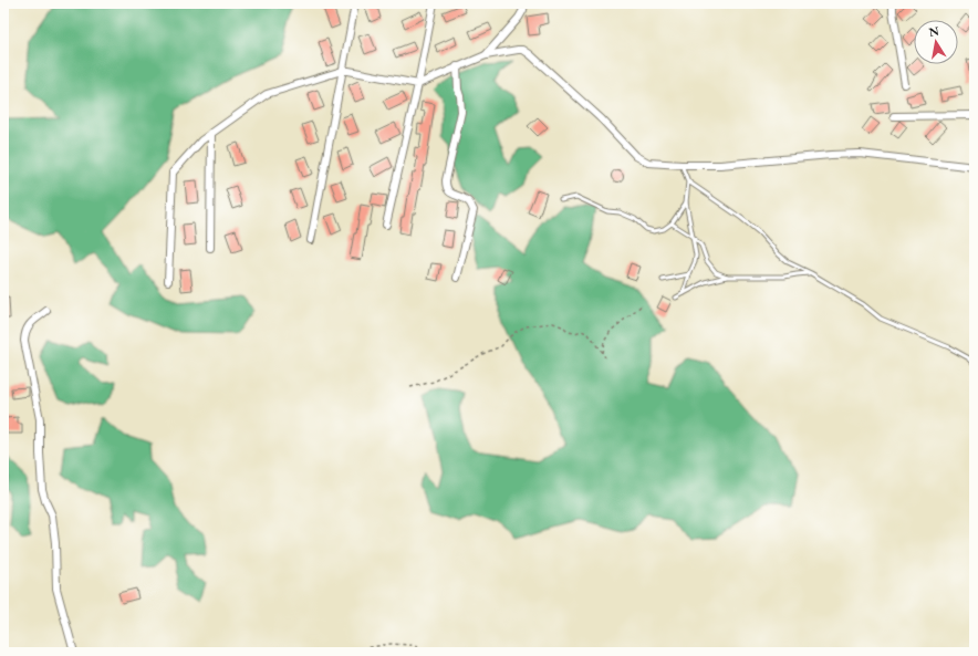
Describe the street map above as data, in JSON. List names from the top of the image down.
{
  "north": "top"
}
